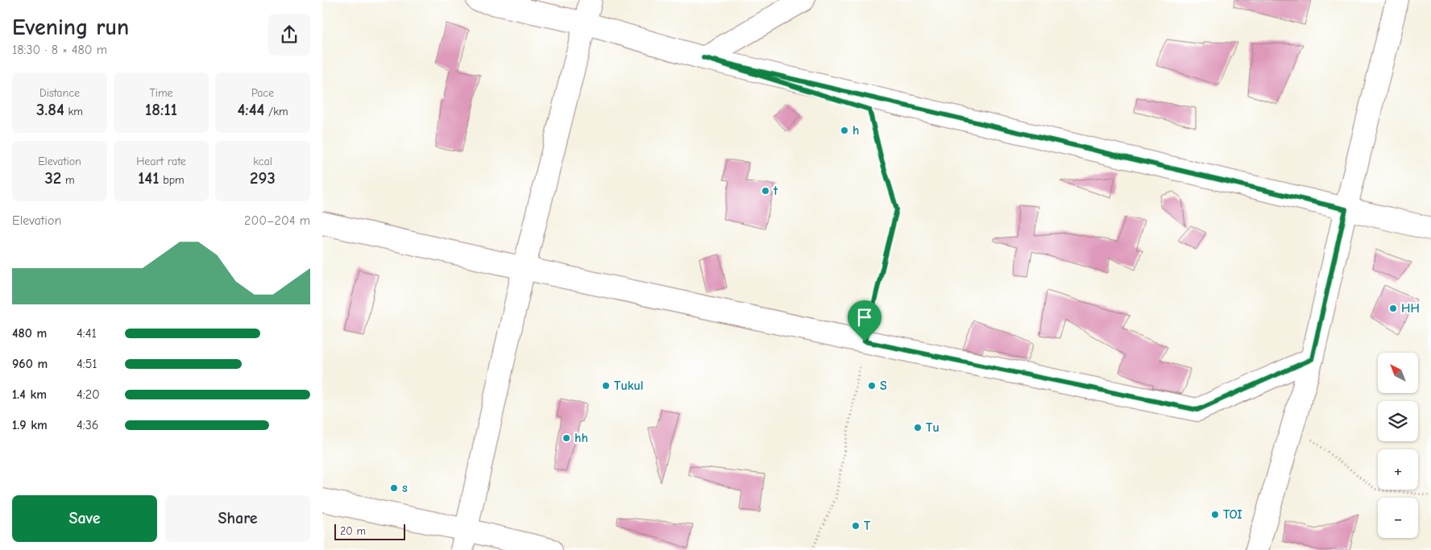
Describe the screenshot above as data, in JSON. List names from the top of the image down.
{
  "places": [
    "h",
    "t",
    "HH",
    "Tukul",
    "S",
    "Tu",
    "hh",
    "s",
    "TOI",
    "T"
  ],
  "scale_bar": "20 m",
  "north": "top left",
  "page": {
    "heading": ["Evening run", "18:30 · 8 × 480 m"],
    "stats": [
      ["Distance", "3.84 km"],
      ["Time", "18:11"],
      ["Pace", "4:44 /km"],
      ["Elevation", "32 m"],
      ["Heart rate", "141 bpm"],
      ["kcal", "293"]
    ],
    "chart": ["Elevation", "200–204 m"],
    "list": [
      {
        "name": "480 m",
        "note": "4:41"
      },
      {
        "name": "960 m",
        "note": "4:51"
      },
      {
        "name": "1.4 km",
        "note": "4:20"
      },
      {
        "name": "1.9 km",
        "note": "4:36"
      }
    ],
    "map_buttons": ["+", "−"],
    "buttons": ["Save", "Share"],
    "scale": "20 m"
  }
}
